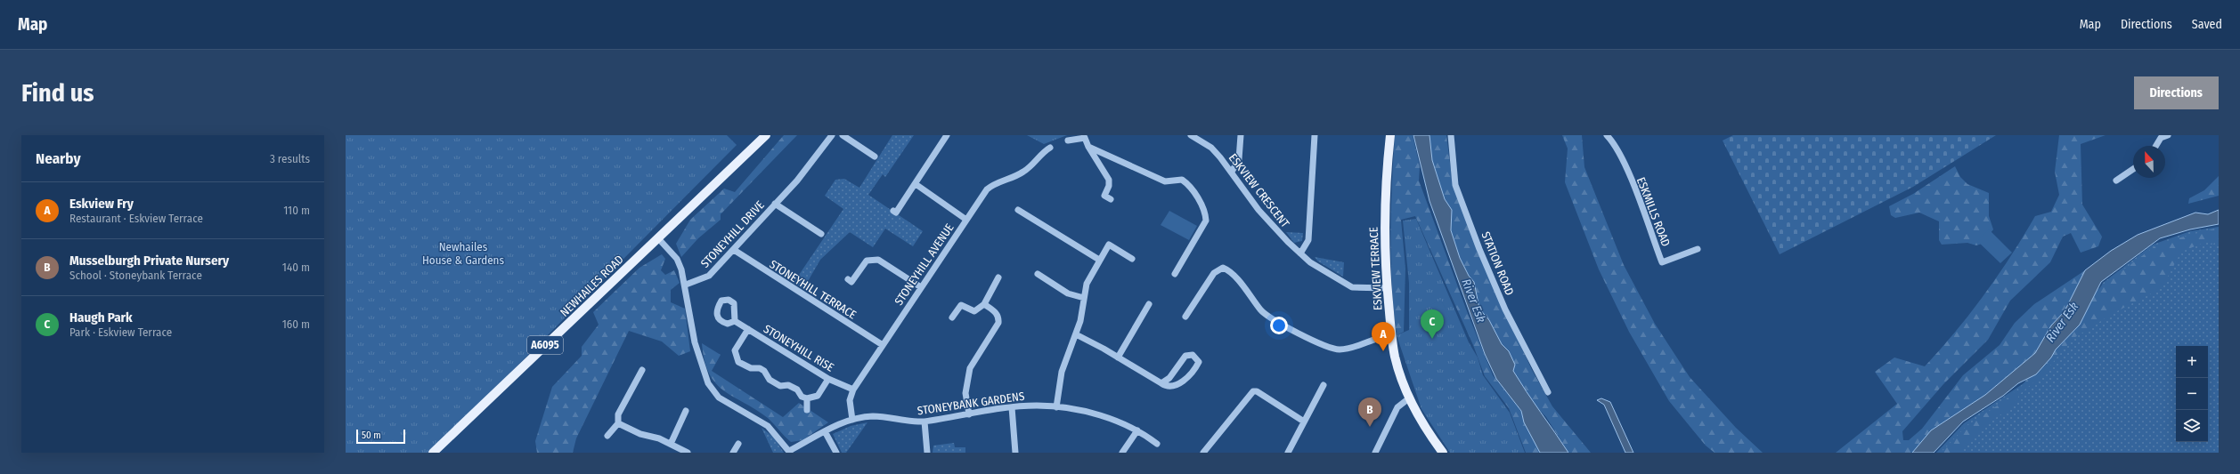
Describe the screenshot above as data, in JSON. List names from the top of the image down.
{
  "streets": {
    "main road": ["ESKVIEW TERRACE", "NEWHAILES ROAD", "A6095"],
    "street": [
      "ESKVIEW CRESCENT",
      "ESKMILLS ROAD",
      "STONEYHILL DRIVE",
      "STATION ROAD",
      "STONEYHILL AVENUE",
      "STONEYHILL TERRACE",
      "STONEYHILL RISE",
      "STONEYBANK GARDENS"
    ]
  },
  "crossings": [
    ["ESKVIEW CRESCENT", "ESKVIEW TERRACE"],
    ["STONEYHILL DRIVE", "STONEYHILL TERRACE"],
    ["STONEYHILL AVENUE", "STONEYHILL TERRACE"],
    ["STONEYHILL AVENUE", "STONEYHILL RISE"],
    ["STONEYHILL AVENUE", "STONEYBANK GARDENS"]
  ],
  "water": ["River Esk"],
  "parks": ["Newhailes House & Gardens"],
  "scale_bar": "50 m",
  "north": "top",
  "page": {
    "header": "Map",
    "nav": ["Map", "Directions", "Saved"],
    "buttons": "Directions",
    "title": "Find us",
    "heading": ["Nearby", "3 results"],
    "list": [
      {
        "mark": "A",
        "name": "Eskview Fry",
        "note": "Restaurant · Eskview Terrace",
        "value": "110 m"
      },
      {
        "mark": "B",
        "name": "Musselburgh Private Nursery",
        "note": "School · Stoneybank Terrace",
        "value": "140 m"
      },
      {
        "mark": "C",
        "name": "Haugh Park",
        "note": "Park · Eskview Terrace",
        "value": "160 m"
      }
    ],
    "pins": ["C", "A", "B"],
    "map_buttons": ["+", "−"],
    "scale": "50 m"
  }
}
